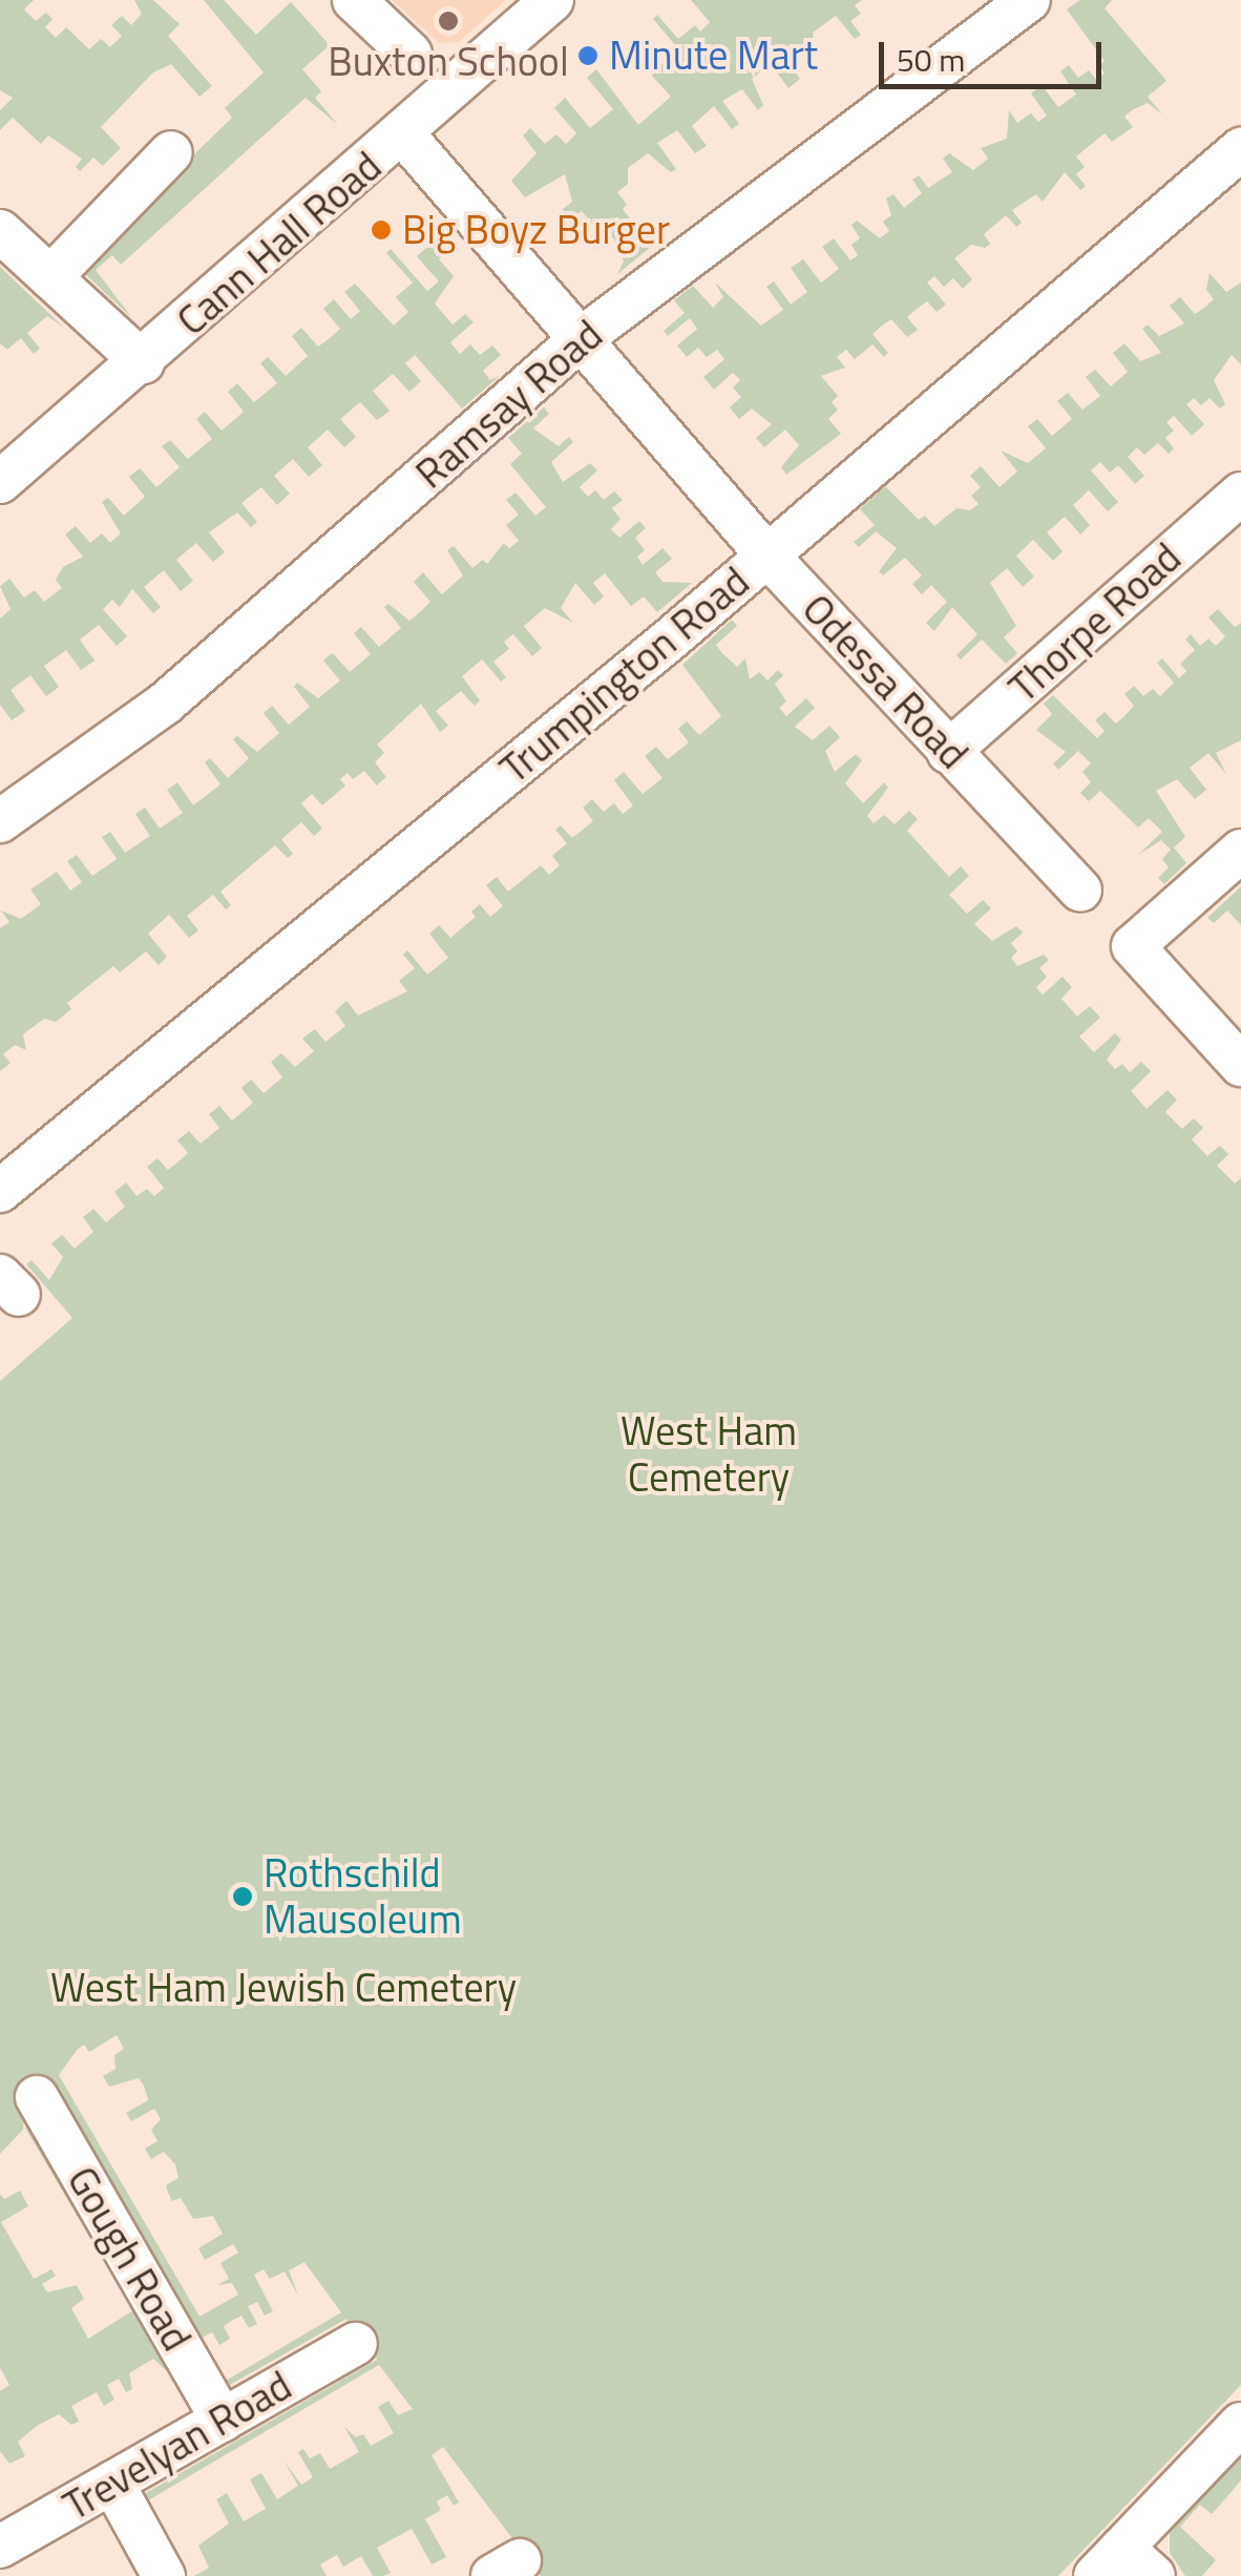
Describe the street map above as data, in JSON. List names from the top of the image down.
{
  "streets": {
    "street": [
      "Cann Hall Road",
      "Ramsay Road",
      "Thorpe Road",
      "Trumpington Road",
      "Odessa Road",
      "Gough Road",
      "Trevelyan Road"
    ]
  },
  "crossings": [
    ["Cann Hall Road", "Odessa Road"],
    ["Ramsay Road", "Odessa Road"],
    ["Thorpe Road", "Odessa Road"],
    ["Trumpington Road", "Odessa Road"],
    ["Gough Road", "Trevelyan Road"]
  ],
  "parks": ["West Ham Cemetery", "West Ham Jewish Cemetery"],
  "places": [
    "Buxton School",
    "Minute Mart",
    "Big Boyz Burger",
    "Rothschild Mausoleum"
  ],
  "scale_bar": "50 m"
}
